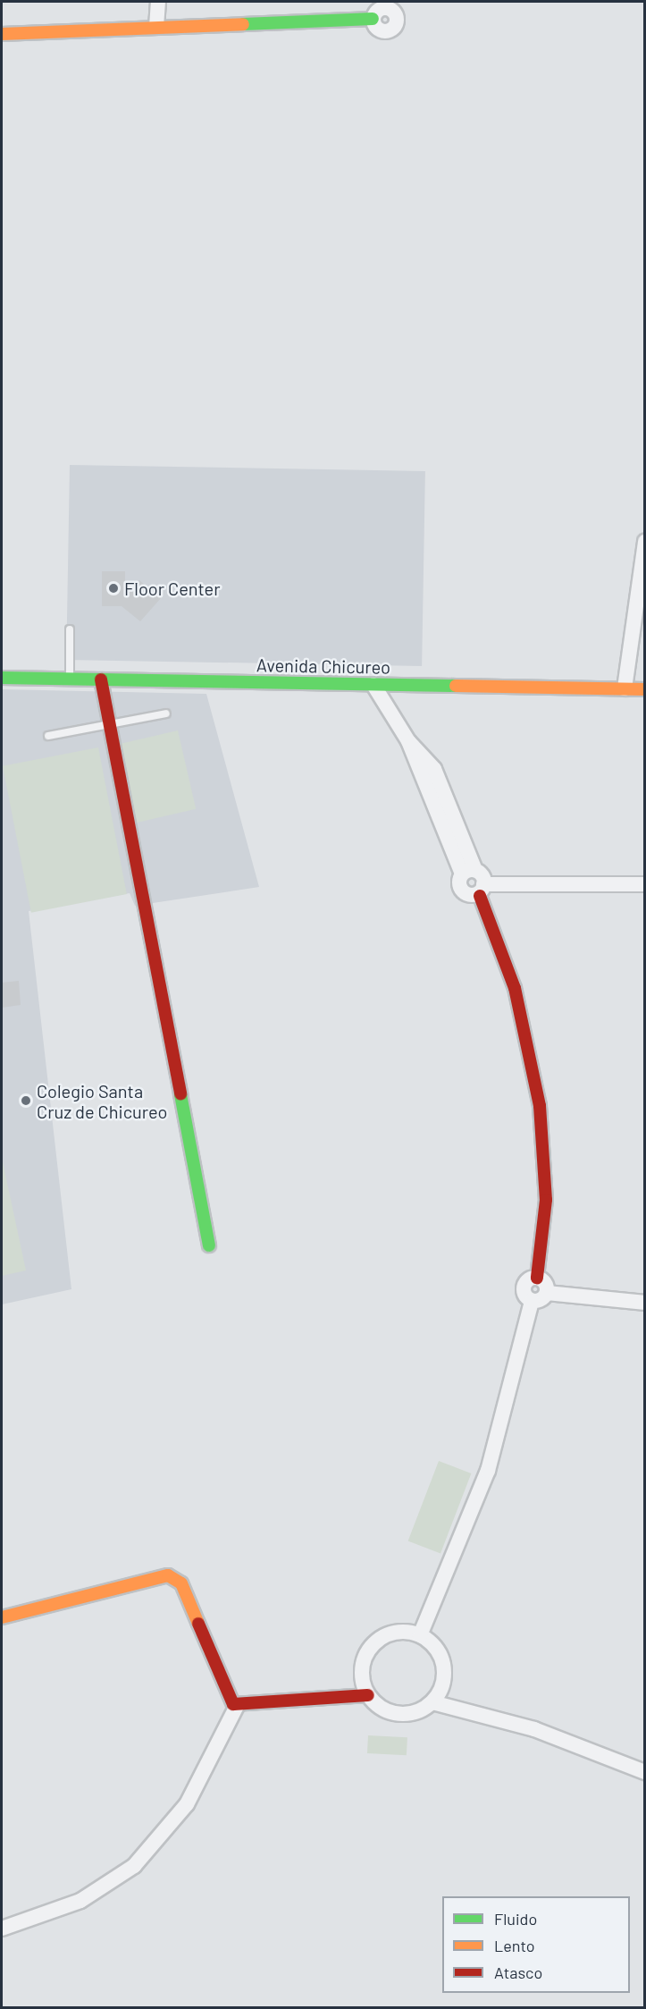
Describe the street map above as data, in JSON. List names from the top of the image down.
{
  "streets": {
    "street": ["Avenida Chicureo"]
  },
  "places": ["Floor Center", "Colegio Santa Cruz de Chicureo"],
  "legend": ["Fluido", "Lento", "Atasco"]
}
